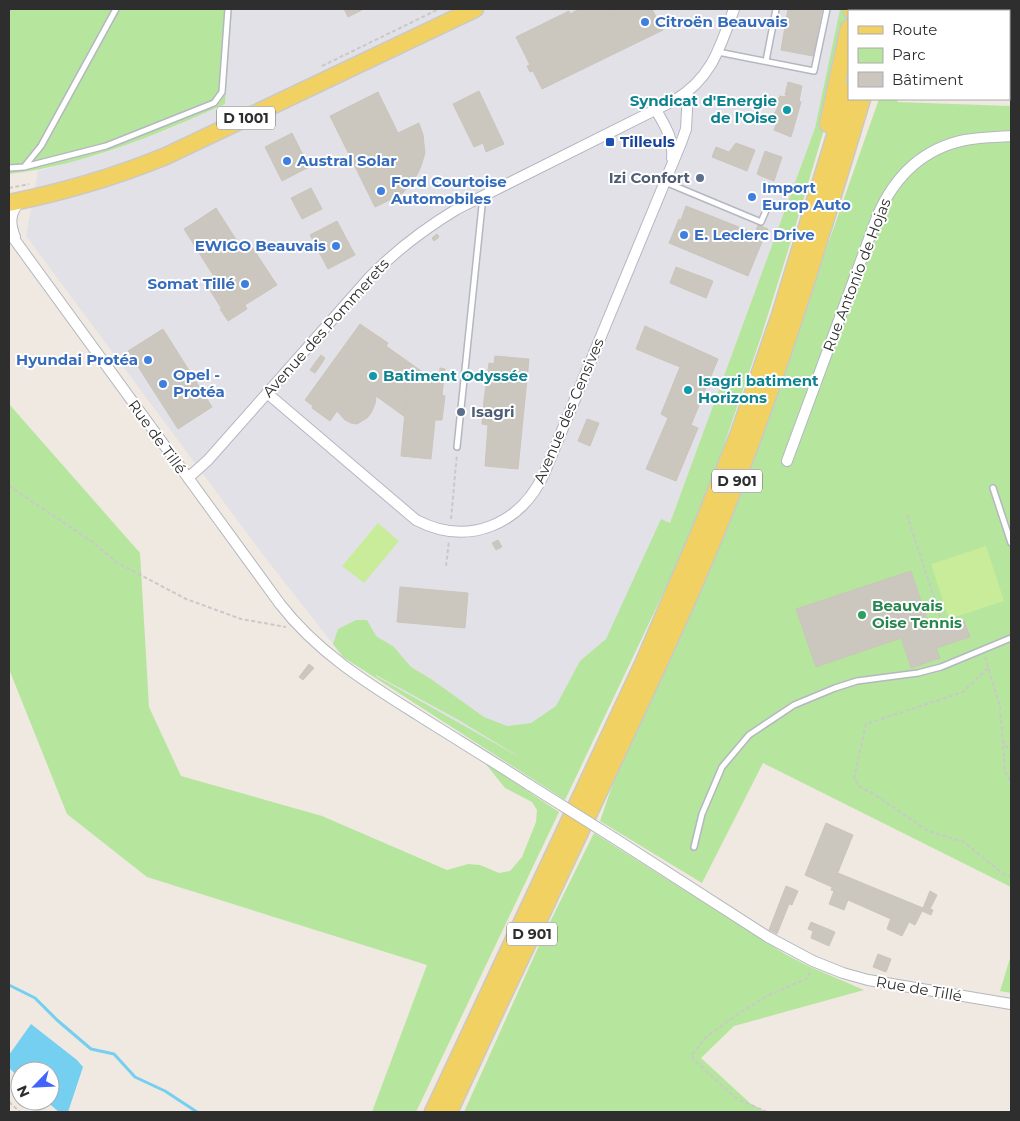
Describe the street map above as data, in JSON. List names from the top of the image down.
{
  "streets": {
    "main road": ["D 1001", "D 901"],
    "street": [
      "Rue Antonio de Hojas",
      "Avenue des Pommerets",
      "Avenue des Censives",
      "Rue de Tillé"
    ]
  },
  "crossings": [
    ["D 1001", "Rue de Tillé"],
    ["Avenue des Pommerets", "Avenue des Censives"],
    ["Avenue des Pommerets", "Rue de Tillé"]
  ],
  "places": {
    "other": [
      "Citroën Beauvais",
      "Syndicat d'Energie de l'Oise",
      "Austral Solar",
      "Izi Confort",
      "Ford Courtoise Automobiles",
      "Import Europ Auto",
      "E. Leclerc Drive",
      "EWIGO Beauvais",
      "Somat Tillé",
      "Hyundai Protéa",
      "Batiment Odyssée",
      "Opel - Protéa",
      "Isagri batiment Horizons",
      "Isagri",
      "Beauvais Oise Tennis"
    ],
    "transit": ["Tilleuls"]
  },
  "legend": ["Route", "Parc", "Bâtiment"],
  "north": "bottom left"
}
